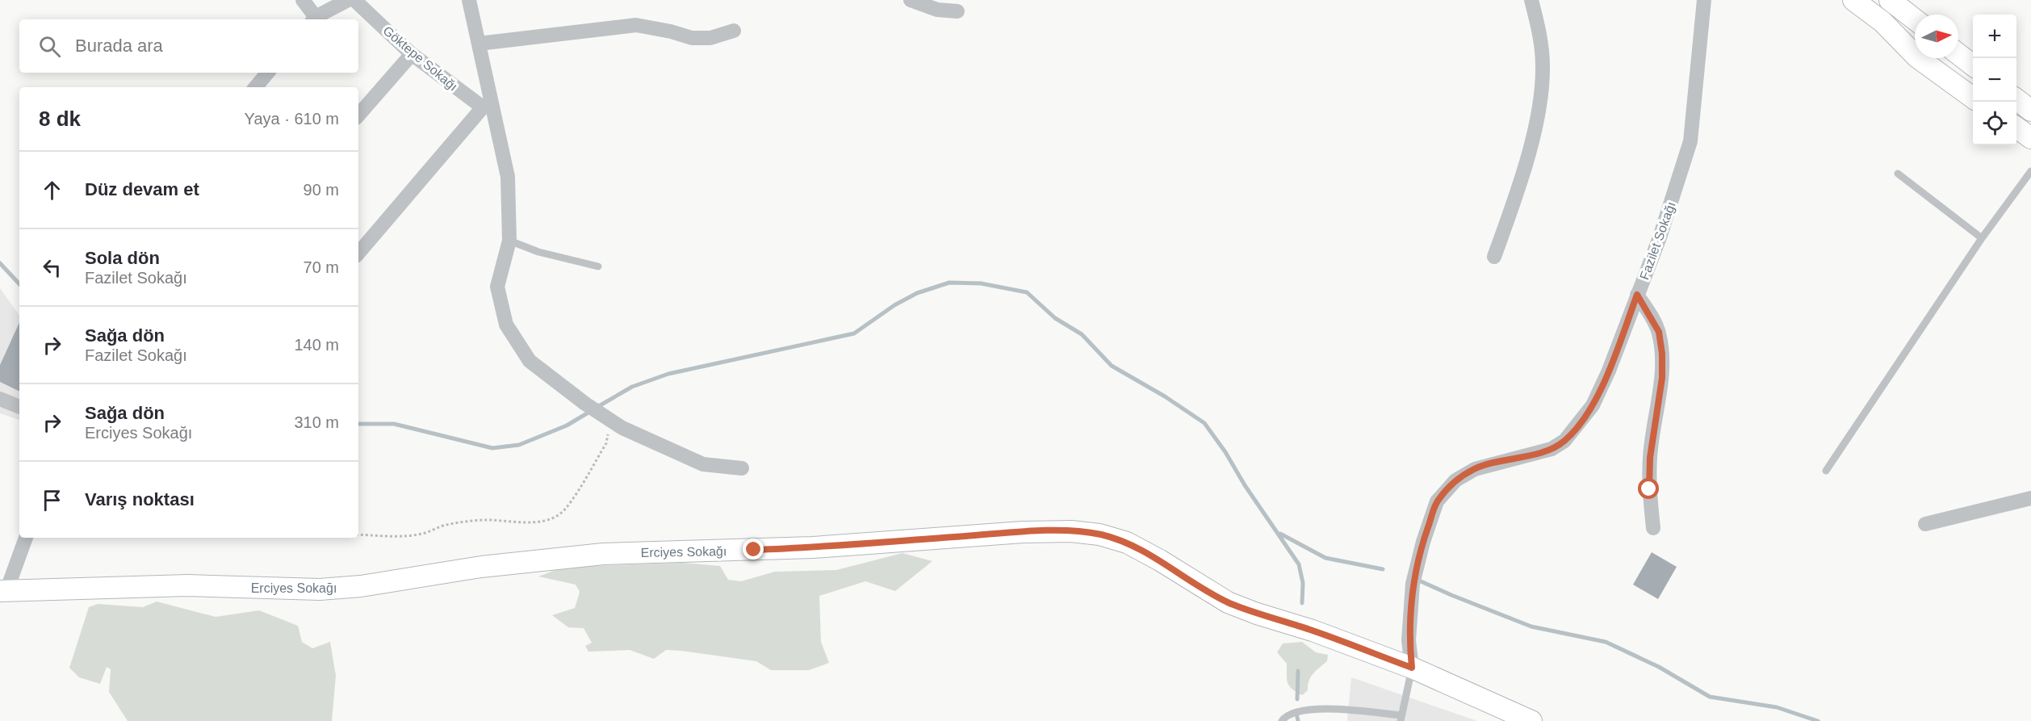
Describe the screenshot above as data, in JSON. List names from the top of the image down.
{
  "streets": {
    "street": ["Göktepe Sokağı", "Fazilet Sokağı", "Erciyes Sokağı"]
  },
  "crossings": [
    ["Fazilet Sokağı", "Erciyes Sokağı"]
  ],
  "north": "right",
  "page": {
    "map_buttons": ["+", "−"],
    "search": "Burada ara",
    "heading": ["8 dk", "Yaya · 610 m"],
    "list": [
      ["Düz devam et", "90 m"],
      ["Sola dön", "Fazilet Sokağı", "70 m"],
      ["Sağa dön", "Fazilet Sokağı", "140 m"],
      ["Sağa dön", "Erciyes Sokağı", "310 m"],
      "Varış noktası"
    ]
  }
}
